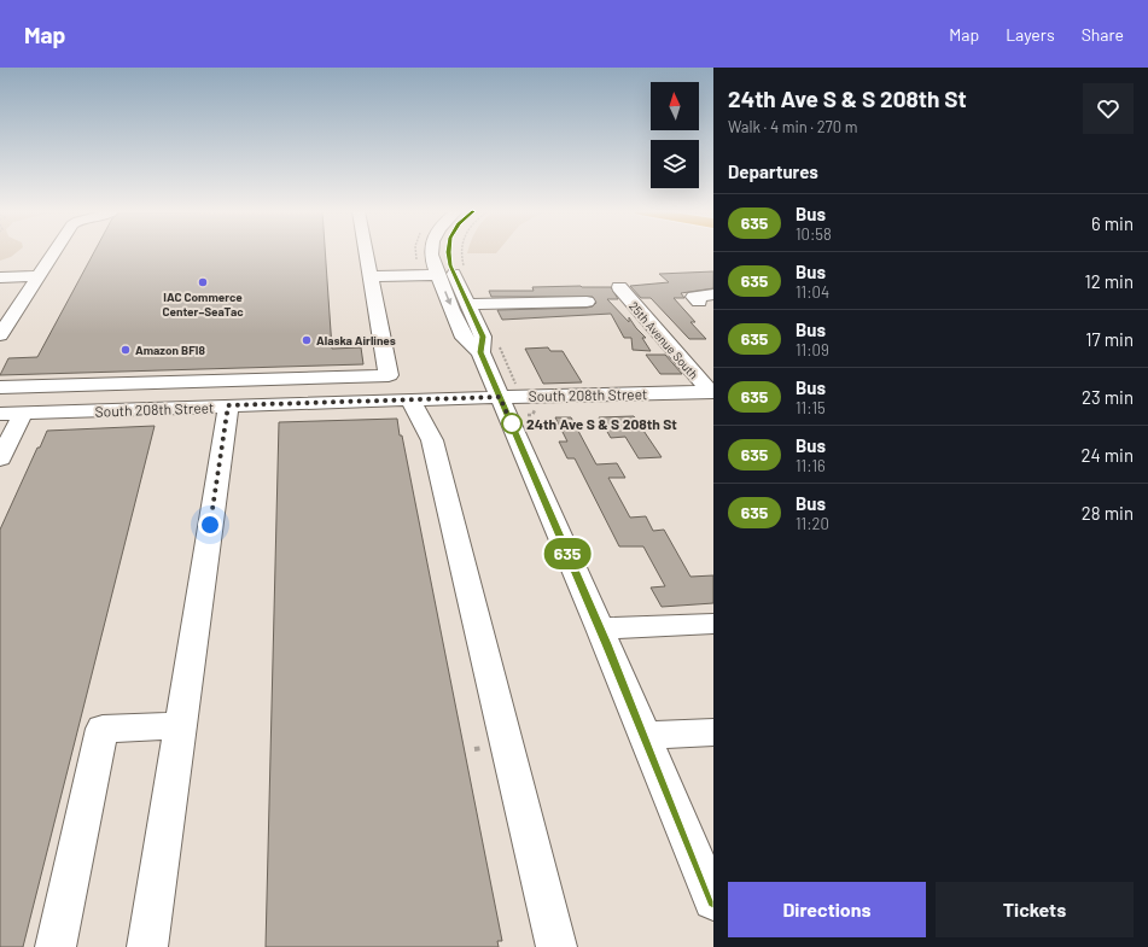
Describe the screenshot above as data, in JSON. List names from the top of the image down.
{
  "streets": {
    "street": ["25th Avenue South", "South 208th Street"]
  },
  "crossings": [
    ["25th Avenue South", "South 208th Street"]
  ],
  "places": [
    "IAC Commerce Center–SeaTac",
    "Alaska Airlines",
    "Amazon BFI8",
    "24th Ave S & S 208th St"
  ],
  "lines": ["bus line 635"],
  "north": "top",
  "page": {
    "header": "Map",
    "nav": ["Map", "Layers", "Share"],
    "on_map": "635",
    "heading": [
      ["24th Ave S & S 208th St", "Walk · 4 min · 270 m"],
      "Departures"
    ],
    "list": [
      {
        "mark": "635",
        "name": "Bus",
        "note": "10:58",
        "value": "6 min"
      },
      {
        "mark": "635",
        "name": "Bus",
        "note": "11:04",
        "value": "12 min"
      },
      {
        "mark": "635",
        "name": "Bus",
        "note": "11:09",
        "value": "17 min"
      },
      {
        "mark": "635",
        "name": "Bus",
        "note": "11:15",
        "value": "23 min"
      },
      {
        "mark": "635",
        "name": "Bus",
        "note": "11:16",
        "value": "24 min"
      },
      {
        "mark": "635",
        "name": "Bus",
        "note": "11:20",
        "value": "28 min"
      }
    ],
    "buttons": ["Directions", "Tickets"]
  }
}
